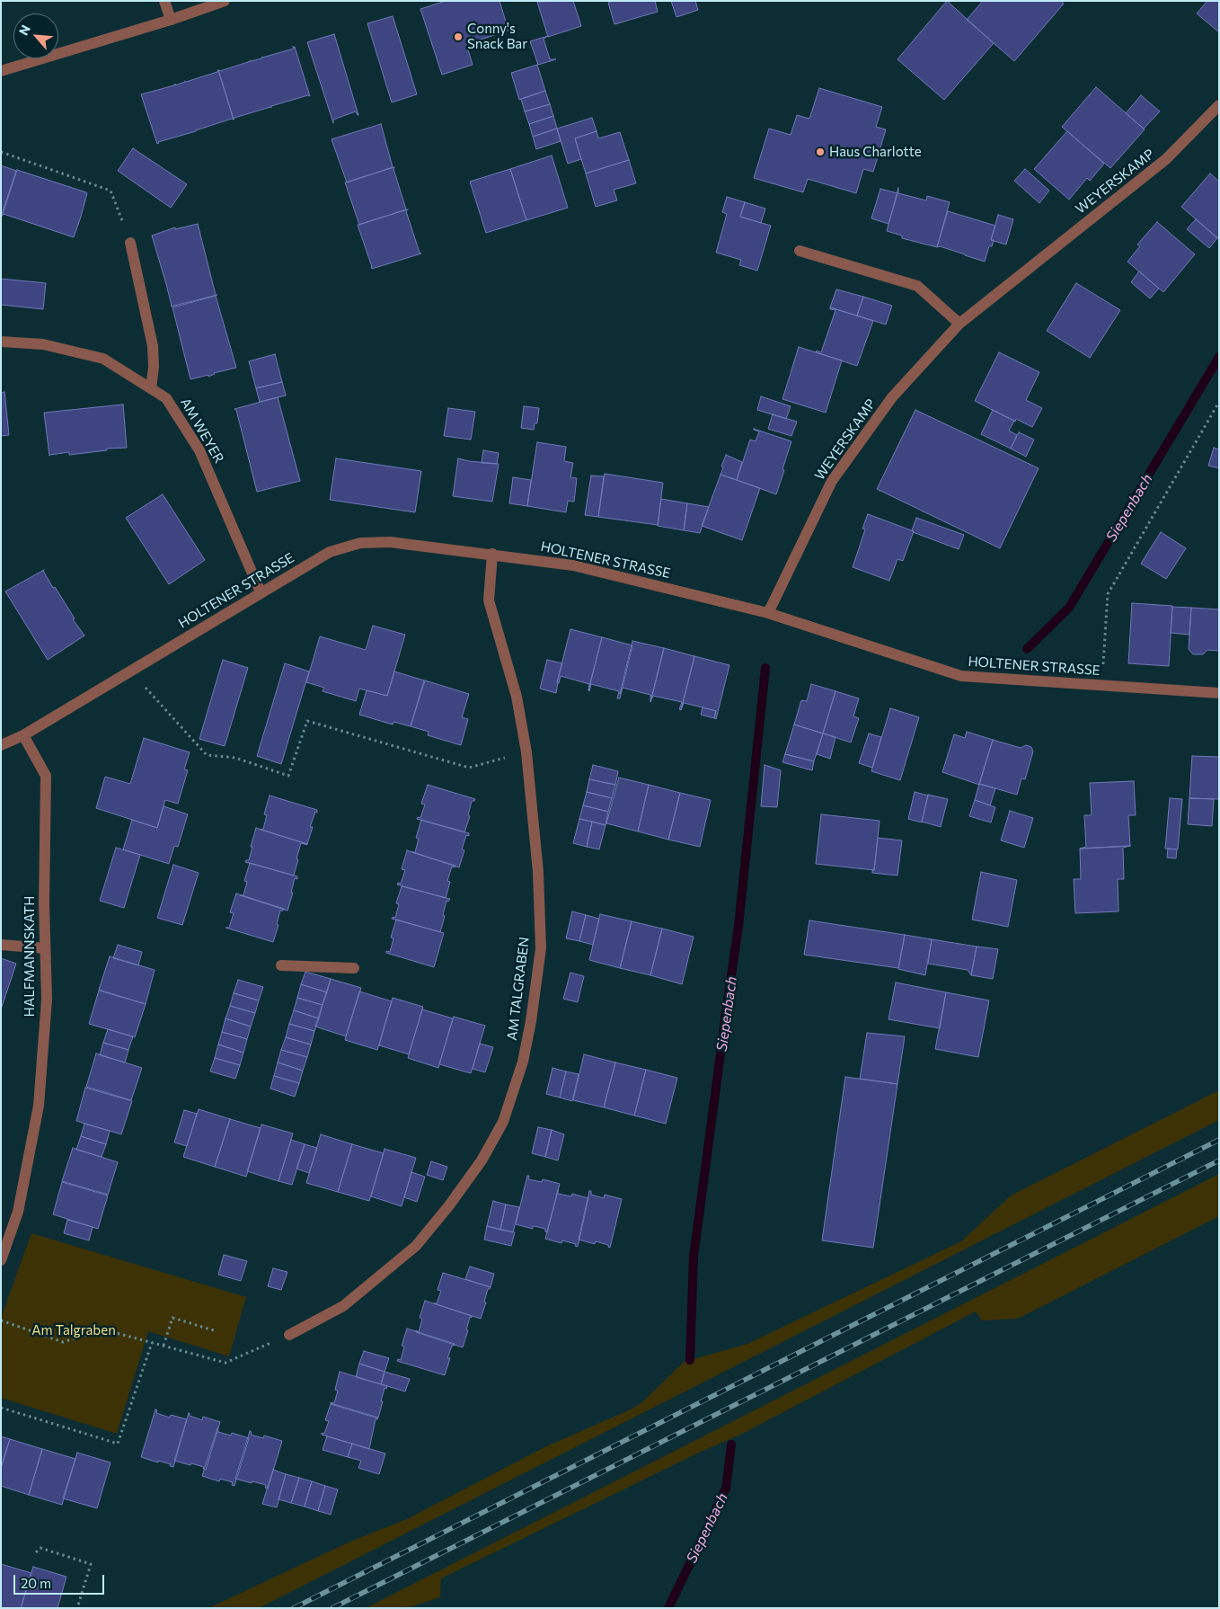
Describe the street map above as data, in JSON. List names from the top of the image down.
{
  "streets": {
    "street": [
      "WEYERSKAMP",
      "AM WEYER",
      "HOLTENER STRASSE",
      "HALFMANNSKATH",
      "AM TALGRABEN"
    ]
  },
  "crossings": [
    ["WEYERSKAMP", "HOLTENER STRASSE"],
    ["AM WEYER", "HOLTENER STRASSE"],
    ["HOLTENER STRASSE", "HALFMANNSKATH"],
    ["HOLTENER STRASSE", "AM TALGRABEN"]
  ],
  "water": ["Siepenbach"],
  "parks": ["Am Talgraben"],
  "places": ["Conny's Snack Bar", "Haus Charlotte"],
  "scale_bar": "20 m",
  "north": "top left"
}
